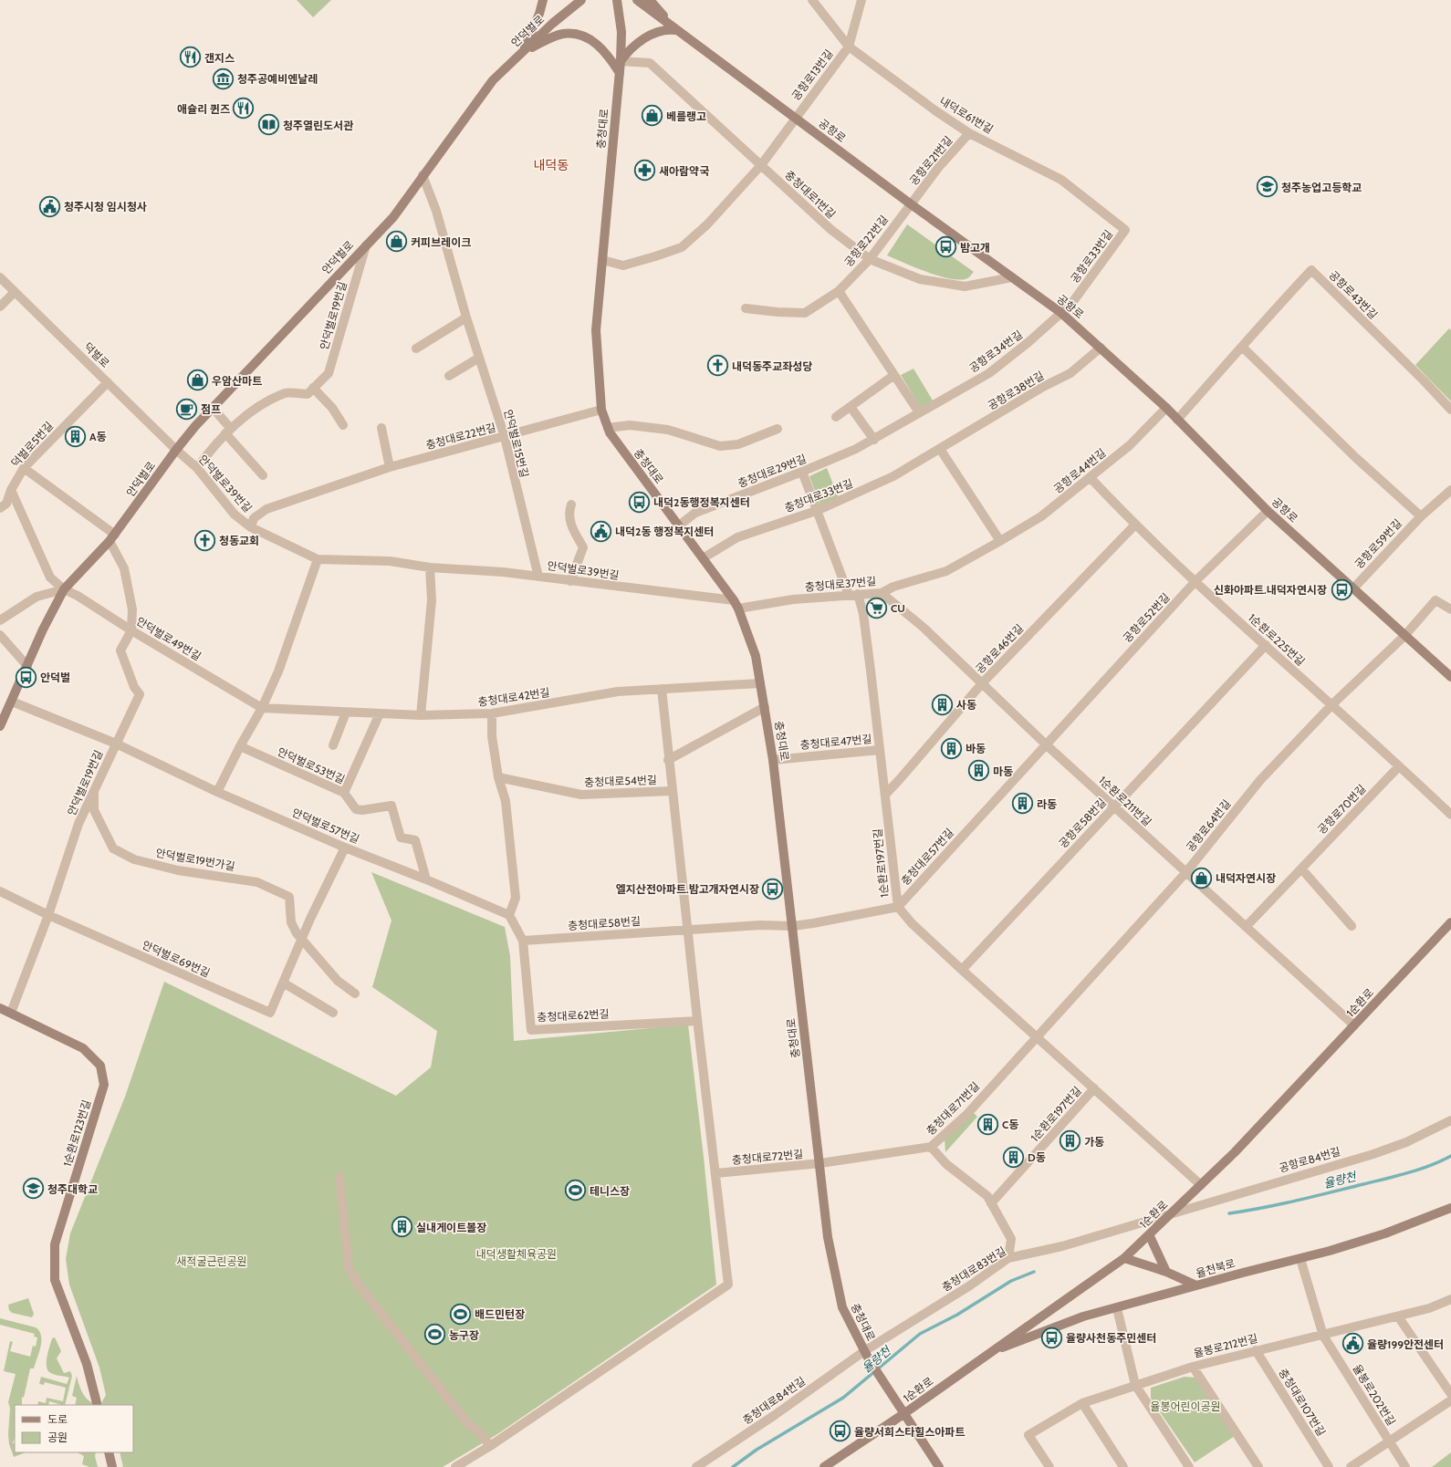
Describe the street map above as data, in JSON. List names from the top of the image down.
{
  "streets": {
    "street": [
      "안덕벌로",
      "공항로13번길",
      "내덕로61번길",
      "충청대로",
      "공항로",
      "공항로21번길",
      "충청대로1번길",
      "공항로22번길",
      "공항로33번길",
      "공항로43번길",
      "안덕벌로19번길",
      "공항로34번길",
      "덕벌로",
      "공항로38번길",
      "충청대로22번길",
      "안덕벌로15번길",
      "덕벌로5번길",
      "충청대로29번길",
      "공항로44번길",
      "안덕벌로39번길",
      "충청대로33번길",
      "공항로59번길",
      "충청대로37번길",
      "공항로52번길",
      "안덕벌로49번길",
      "1순환로225번길",
      "공항로46번길",
      "충청대로42번길",
      "충청대로47번길",
      "안덕벌로53번길",
      "충청대로54번길",
      "1순환로211번길",
      "공항로70번길",
      "공항로58번길",
      "안덕벌로57번길",
      "공항로64번길",
      "충청대로57번길",
      "안덕벌로19번가길",
      "1순환로197번길",
      "충청대로58번길",
      "안덕벌로69번길",
      "1순환로",
      "충청대로62번길",
      "충청대로71번길",
      "1순환로123번길",
      "충청대로72번길",
      "공항로84번길",
      "율천북로",
      "충청대로83번길",
      "율봉로212번길",
      "율봉로202번길",
      "충청대로84번길",
      "충청대로107번길"
    ]
  },
  "crossings": [
    ["안덕벌로", "안덕벌로19번길"],
    ["안덕벌로", "덕벌로"],
    ["안덕벌로", "안덕벌로15번길"],
    ["안덕벌로", "안덕벌로39번길"],
    ["안덕벌로", "안덕벌로49번길"],
    ["안덕벌로", "안덕벌로57번길"],
    ["공항로13번길", "내덕로61번길"],
    ["공항로13번길", "공항로"],
    ["내덕로61번길", "공항로21번길"],
    ["내덕로61번길", "공항로33번길"],
    ["충청대로", "충청대로1번길"],
    ["충청대로", "충청대로22번길"],
    ["충청대로", "충청대로29번길"],
    ["충청대로", "안덕벌로39번길"],
    ["충청대로", "충청대로33번길"],
    ["충청대로", "충청대로37번길"],
    ["충청대로", "충청대로42번길"],
    ["충청대로", "충청대로47번길"],
    ["충청대로", "충청대로58번길"],
    ["충청대로", "1순환로"],
    ["충청대로", "충청대로71번길"],
    ["충청대로", "충청대로72번길"],
    ["충청대로", "충청대로83번길"],
    ["충청대로", "충청대로84번길"],
    ["공항로", "공항로21번길"],
    ["공항로", "충청대로1번길"],
    ["공항로", "공항로22번길"],
    ["공항로", "공항로33번길"],
    ["공항로", "공항로43번길"],
    ["공항로", "공항로34번길"],
    ["공항로", "공항로38번길"],
    ["공항로", "공항로44번길"],
    ["공항로", "공항로59번길"],
    ["공항로", "공항로52번길"],
    ["공항로", "공항로64번길"],
    ["공항로21번길", "공항로22번길"],
    ["충청대로1번길", "공항로22번길"],
    ["공항로33번길", "공항로34번길"],
    ["안덕벌로19번길", "안덕벌로39번길"],
    ["안덕벌로19번길", "안덕벌로49번길"],
    ["안덕벌로19번길", "안덕벌로57번길"],
    ["안덕벌로19번길", "안덕벌로19번가길"],
    ["안덕벌로19번길", "안덕벌로69번길"],
    ["안덕벌로19번길", "1순환로123번길"],
    ["공항로34번길", "충청대로29번길"],
    ["덕벌로", "덕벌로5번길"],
    ["덕벌로", "안덕벌로39번길"],
    ["공항로38번길", "충청대로33번길"],
    ["충청대로22번길", "안덕벌로15번길"],
    ["충청대로22번길", "안덕벌로39번길"],
    ["안덕벌로15번길", "안덕벌로39번길"],
    ["충청대로29번길", "1순환로197번길"],
    ["공항로44번길", "충청대로37번길"],
    ["공항로44번길", "1순환로225번길"],
    ["충청대로33번길", "1순환로197번길"],
    ["충청대로37번길", "1순환로211번길"],
    ["충청대로37번길", "1순환로197번길"],
    ["공항로52번길", "1순환로225번길"],
    ["공항로52번길", "1순환로211번길"],
    ["공항로52번길", "충청대로57번길"],
    ["안덕벌로49번길", "충청대로42번길"],
    ["1순환로225번길", "공항로46번길"],
    ["1순환로225번길", "공항로70번길"],
    ["1순환로225번길", "공항로58번길"],
    ["1순환로225번길", "공항로64번길"],
    ["공항로46번길", "1순환로211번길"],
    ["공항로46번길", "1순환로197번길"],
    ["충청대로47번길", "1순환로197번길"],
    ["안덕벌로53번길", "안덕벌로57번길"],
    ["충청대로54번길", "충청대로58번길"],
    ["1순환로211번길", "공항로70번길"],
    ["1순환로211번길", "공항로58번길"],
    ["1순환로211번길", "공항로64번길"],
    ["1순환로211번길", "충청대로57번길"],
    ["1순환로211번길", "1순환로"],
    ["공항로58번길", "1순환로197번길"],
    ["안덕벌로57번길", "안덕벌로69번길"],
    ["안덕벌로57번길", "충청대로62번길"],
    ["공항로64번길", "1순환로197번길"],
    ["공항로64번길", "충청대로71번길"],
    ["충청대로57번길", "1순환로197번길"],
    ["안덕벌로19번가길", "안덕벌로69번길"],
    ["1순환로197번길", "1순환로"],
    ["1순환로197번길", "충청대로71번길"],
    ["충청대로58번길", "충청대로62번길"],
    ["1순환로", "공항로84번길"],
    ["1순환로", "율천북로"],
    ["1순환로", "충청대로83번길"],
    ["충청대로71번길", "충청대로72번길"],
    ["공항로84번길", "충청대로83번길"],
    ["율천북로", "율봉로202번길"],
    ["충청대로83번길", "충청대로84번길"],
    ["율봉로212번길", "율봉로202번길"],
    ["율봉로212번길", "충청대로107번길"]
  ],
  "districts": ["내덕동"],
  "water": ["율량천"],
  "parks": ["내덕생활체육공원", "새적굴근린공원", "율봉어린이공원"],
  "places": {
    "restaurant": ["갠지스", "애슐리 퀸즈"],
    "museum": ["청주공예비엔날레"],
    "shop": [
      "베를랭고",
      "커피브레이크",
      "우암산마트",
      "내덕자연시장"
    ],
    "library": ["청주열린도서관"],
    "pharmacy": ["새아람약국"],
    "school or university": ["청주농업고등학교", "청주대학교"],
    "public building": ["청주시청 임시청사", "내덕2동 행정복지센터", "율량199안전센터"],
    "bus stop": [
      "밤고개",
      "내덕2동행정복지센터",
      "신화아파트.내덕자연시장",
      "안덕벌",
      "엘지산전아파트.밤고개자연시장",
      "율량사천동주민센터",
      "율량서희스타힐스아파트"
    ],
    "church": ["내덕동주교좌성당", "청동교회"],
    "cafe": ["점프"],
    "building": [
      "A동",
      "사동",
      "바동",
      "마동",
      "라동",
      "C동",
      "가동",
      "D동",
      "실내게이트볼장"
    ],
    "supermarket": ["CU"],
    "sports": ["테니스장", "배드민턴장", "농구장"]
  },
  "legend": ["도로", "공원"]
}
